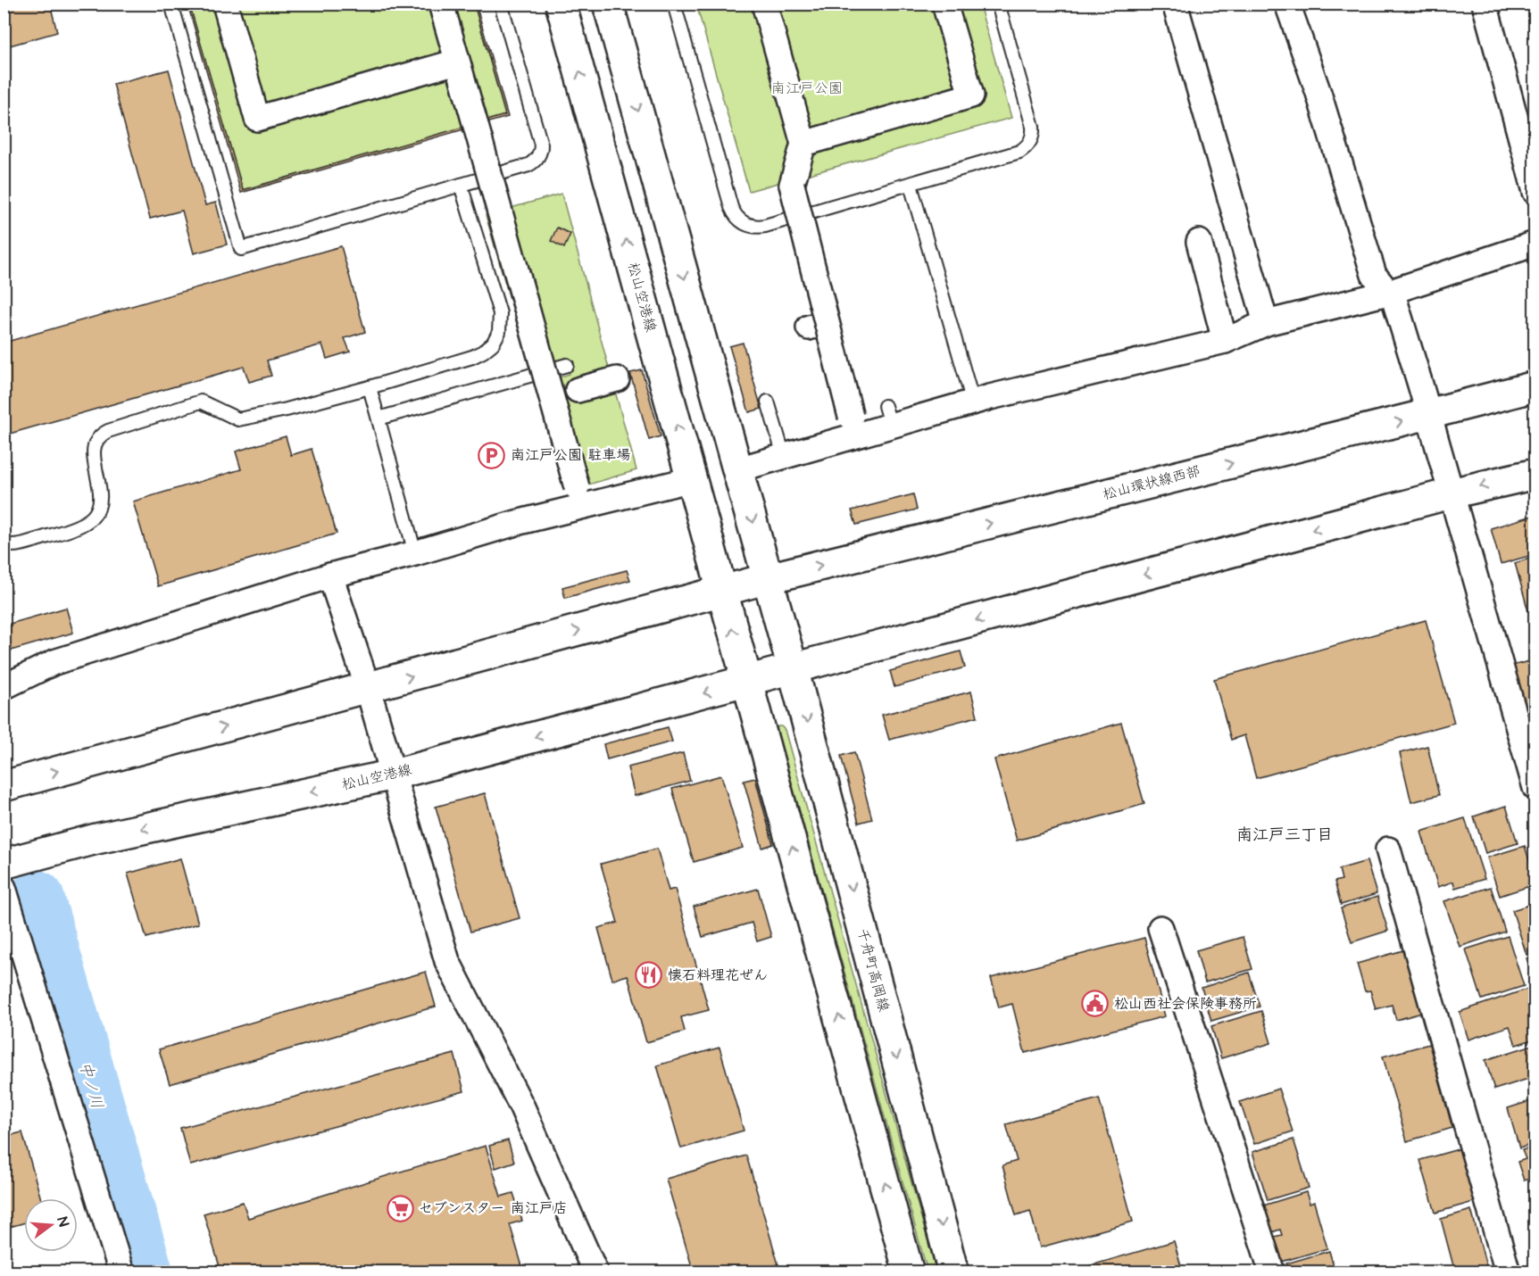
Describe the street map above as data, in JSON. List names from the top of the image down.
{
  "streets": {
    "main road": ["松山空港線", "松山環状線西部", "千舟町高岡線"]
  },
  "crossings": [
    ["松山空港線", "千舟町高岡線"]
  ],
  "districts": ["南江戸三丁目"],
  "water": ["中ノ川"],
  "parks": ["南江戸公園"],
  "places": {
    "parking": ["南江戸公園 駐車場"],
    "restaurant": ["懐石料理花ぜん"],
    "public building": ["松山西社会保険事務所"],
    "supermarket": ["セブンスター 南江戸店"]
  },
  "north": "right"
}
